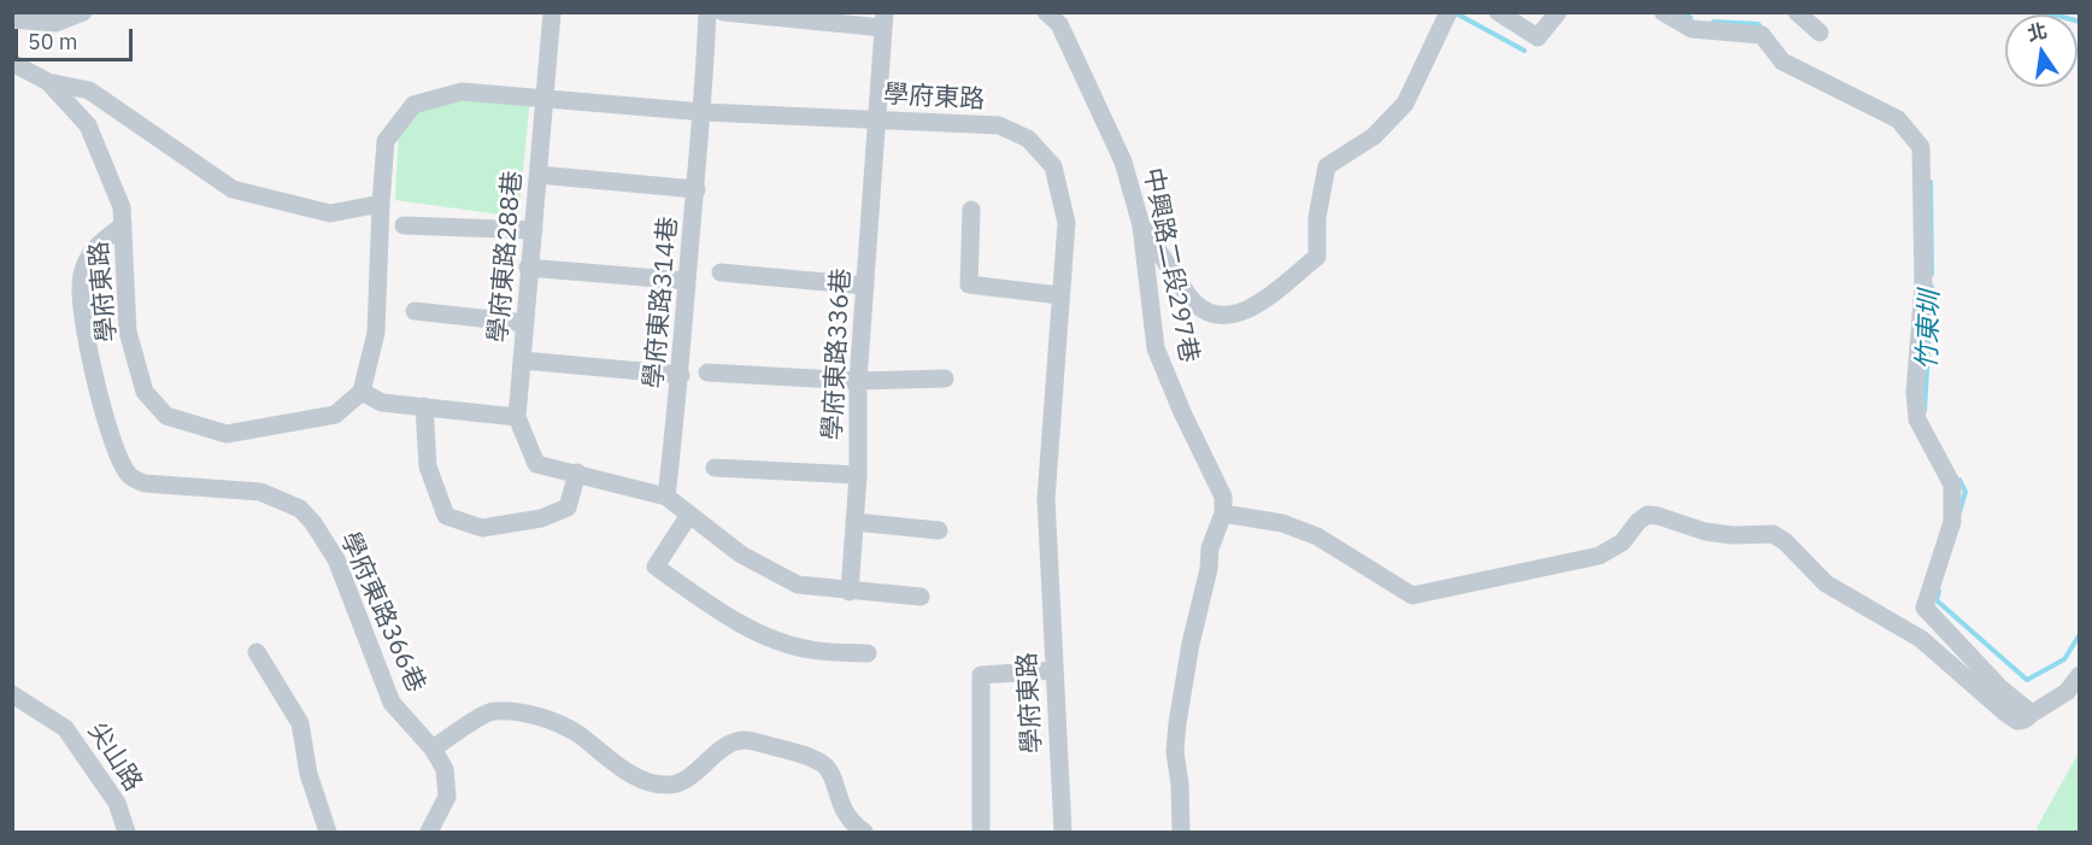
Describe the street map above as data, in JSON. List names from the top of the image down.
{
  "streets": {
    "street": [
      "學府東路",
      "學府東路288巷",
      "中興路二段297巷",
      "學府東路314巷",
      "學府東路336巷",
      "學府東路366巷",
      "尖山路"
    ]
  },
  "crossings": [
    ["學府東路", "學府東路288巷"],
    ["學府東路", "學府東路314巷"],
    ["學府東路", "學府東路336巷"],
    ["學府東路", "學府東路366巷"]
  ],
  "water": ["竹東圳"],
  "scale_bar": "50 m",
  "north": "top"
}
